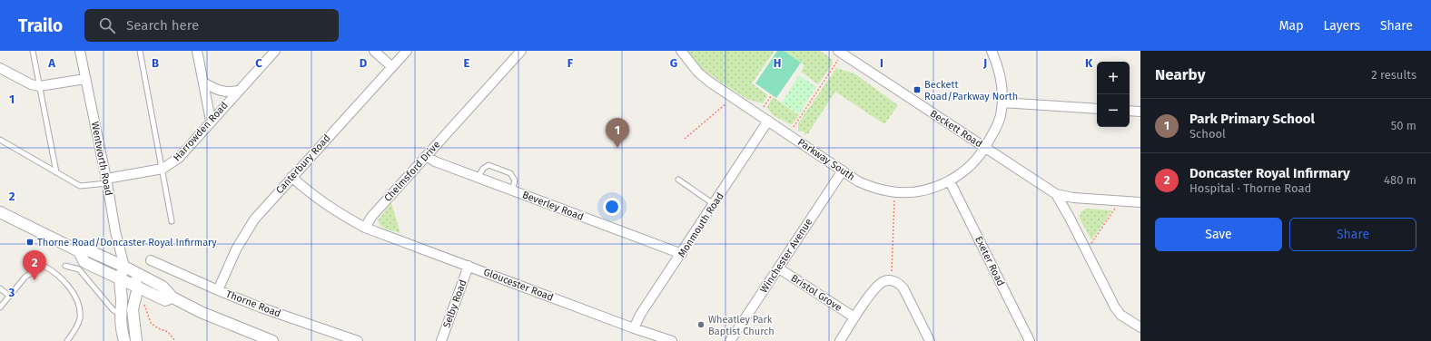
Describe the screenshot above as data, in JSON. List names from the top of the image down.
{
  "streets": {
    "street": [
      "Beckett Road",
      "Harrowden Road",
      "Wentworth Road",
      "Parkway South",
      "Canterbury Road",
      "Chelmsford Drive",
      "Beverley Road",
      "Monmouth Road",
      "Winchester Avenue",
      "Exeter Road",
      "Gloucester Road",
      "Bristol Grove",
      "Thorne Road",
      "Selby Road"
    ]
  },
  "crossings": [
    ["Beckett Road", "Parkway South"],
    ["Harrowden Road", "Wentworth Road"],
    ["Parkway South", "Monmouth Road"],
    ["Parkway South", "Winchester Avenue"],
    ["Parkway South", "Exeter Road"],
    ["Canterbury Road", "Thorne Road"],
    ["Chelmsford Drive", "Beverley Road"],
    ["Chelmsford Drive", "Gloucester Road"],
    ["Beverley Road", "Monmouth Road"],
    ["Monmouth Road", "Gloucester Road"],
    ["Winchester Avenue", "Bristol Grove"],
    ["Gloucester Road", "Selby Road"]
  ],
  "places": {
    "transit": ["Beckett Road/Parkway North", "Thorne Road/Doncaster Royal Infirmary"],
    "other": ["Wheatley Park Baptist Church"]
  },
  "page": {
    "header": "Trailo",
    "search": "Search here",
    "nav": ["Map", "Layers", "Share"],
    "heading": ["Nearby", "2 results"],
    "map_buttons": ["+", "−"],
    "list": [
      {
        "mark": "1",
        "name": "Park Primary School",
        "note": "School",
        "value": "50 m"
      },
      {
        "mark": "2",
        "name": "Doncaster Royal Infirmary",
        "note": "Hospital · Thorne Road",
        "value": "480 m"
      }
    ],
    "pins": ["1", "2"],
    "buttons": ["Save", "Share"]
  },
  "grid": {
    "columns": [
      "A",
      "B",
      "C",
      "D",
      "E",
      "F",
      "G",
      "H",
      "I",
      "J",
      "K"
    ],
    "rows": ["1", "2", "3"]
  }
}
